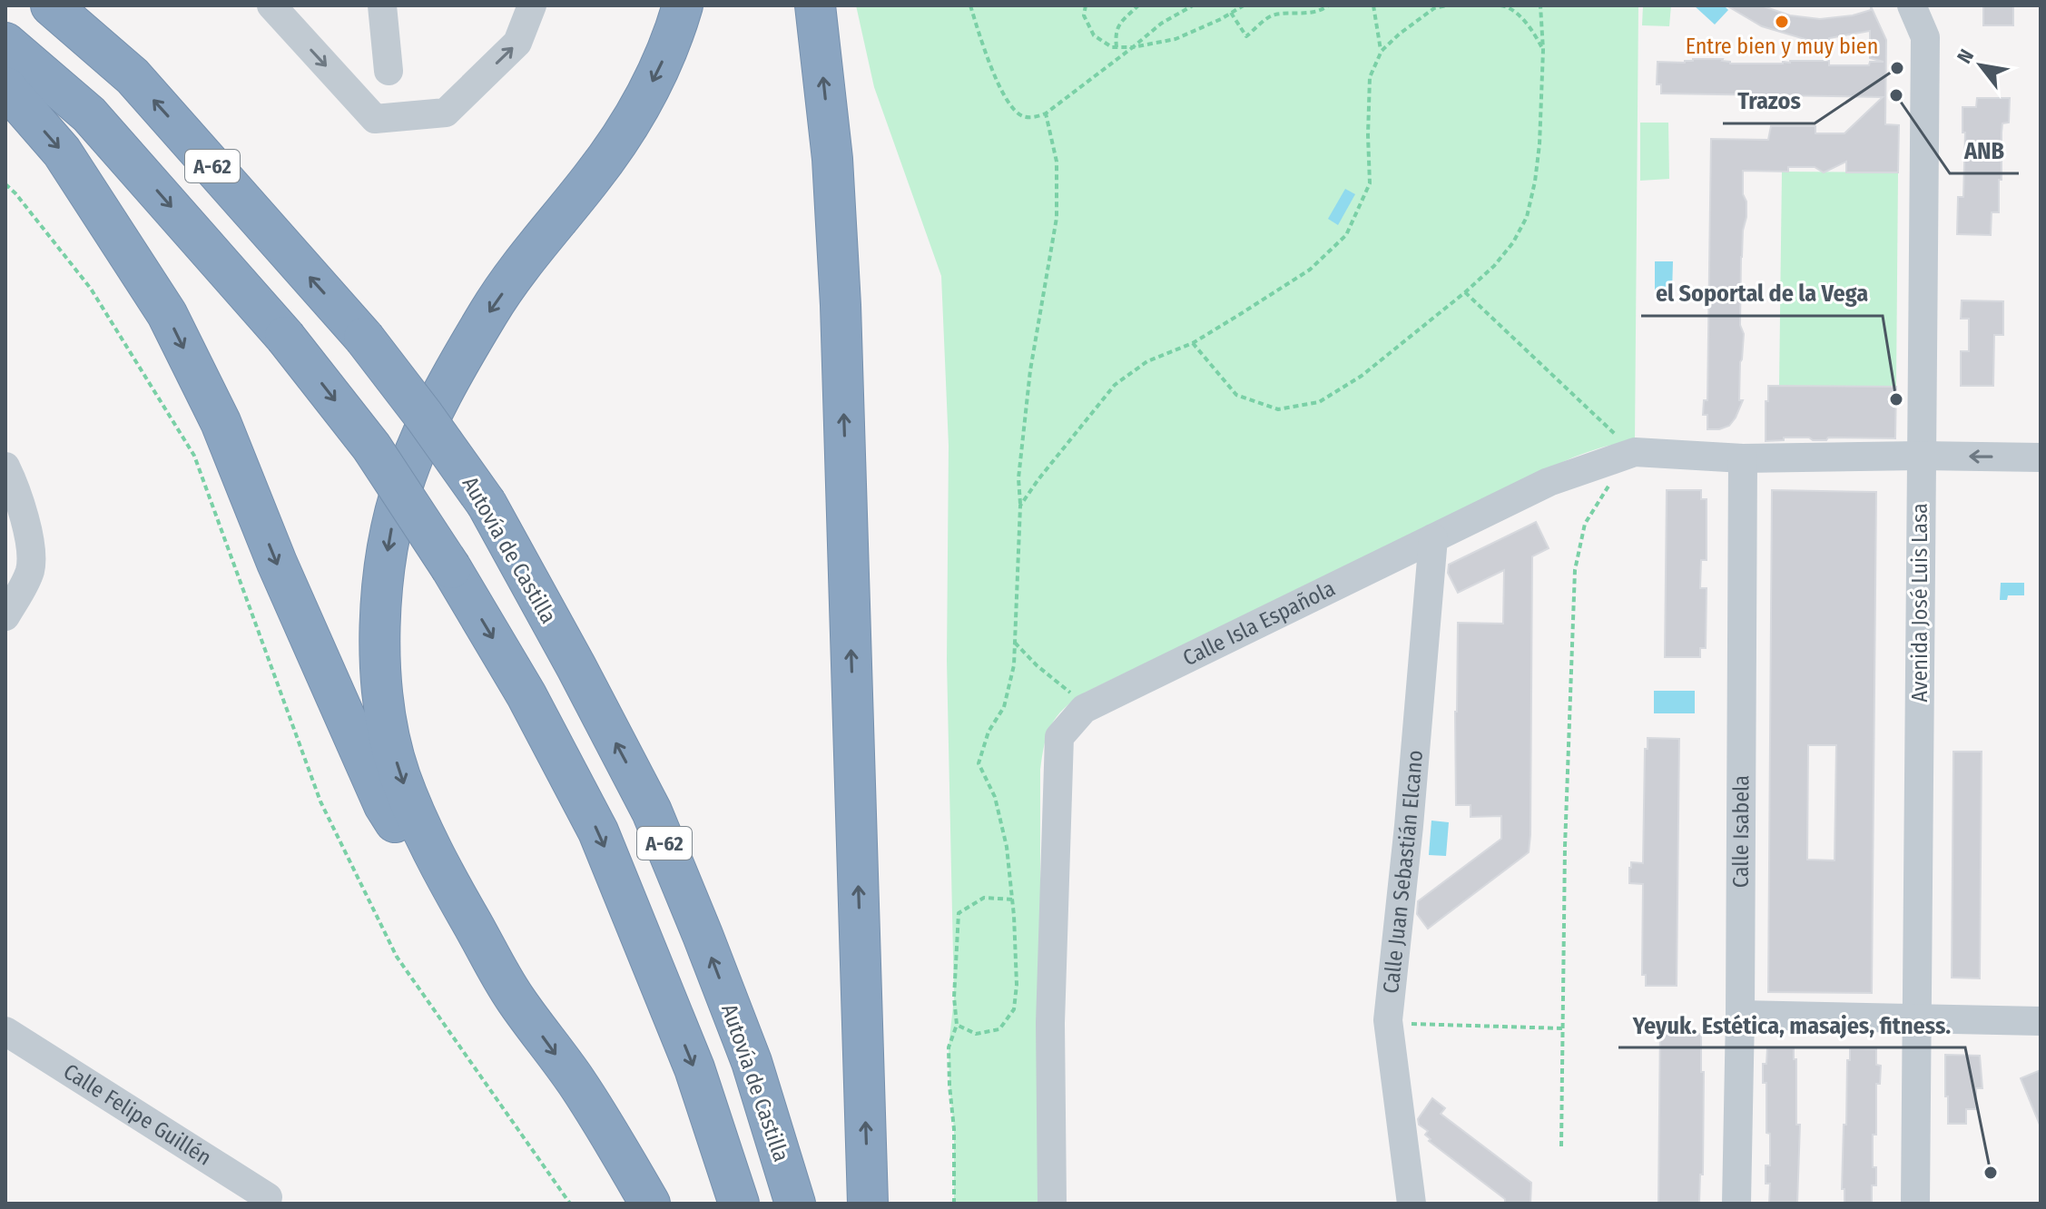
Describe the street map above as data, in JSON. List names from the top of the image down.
{
  "streets": {
    "highway": ["A-62", "Autovía de Castilla"],
    "street": [
      "Avenida José Luis Lasa",
      "Calle Isla Española",
      "Calle Isabela",
      "Calle Juan Sebastián Elcano",
      "Calle Felipe Guillén"
    ]
  },
  "crossings": [
    ["Avenida José Luis Lasa", "Calle Isla Española"],
    ["Calle Isla Española", "Calle Isabela"],
    ["Calle Isla Española", "Calle Juan Sebastián Elcano"]
  ],
  "places": [
    "Entre bien y muy bien",
    "Trazos",
    "ANB",
    "el Soportal de la Vega",
    "Yeyuk. Estética, masajes, fitness."
  ],
  "north": "top left"
}
